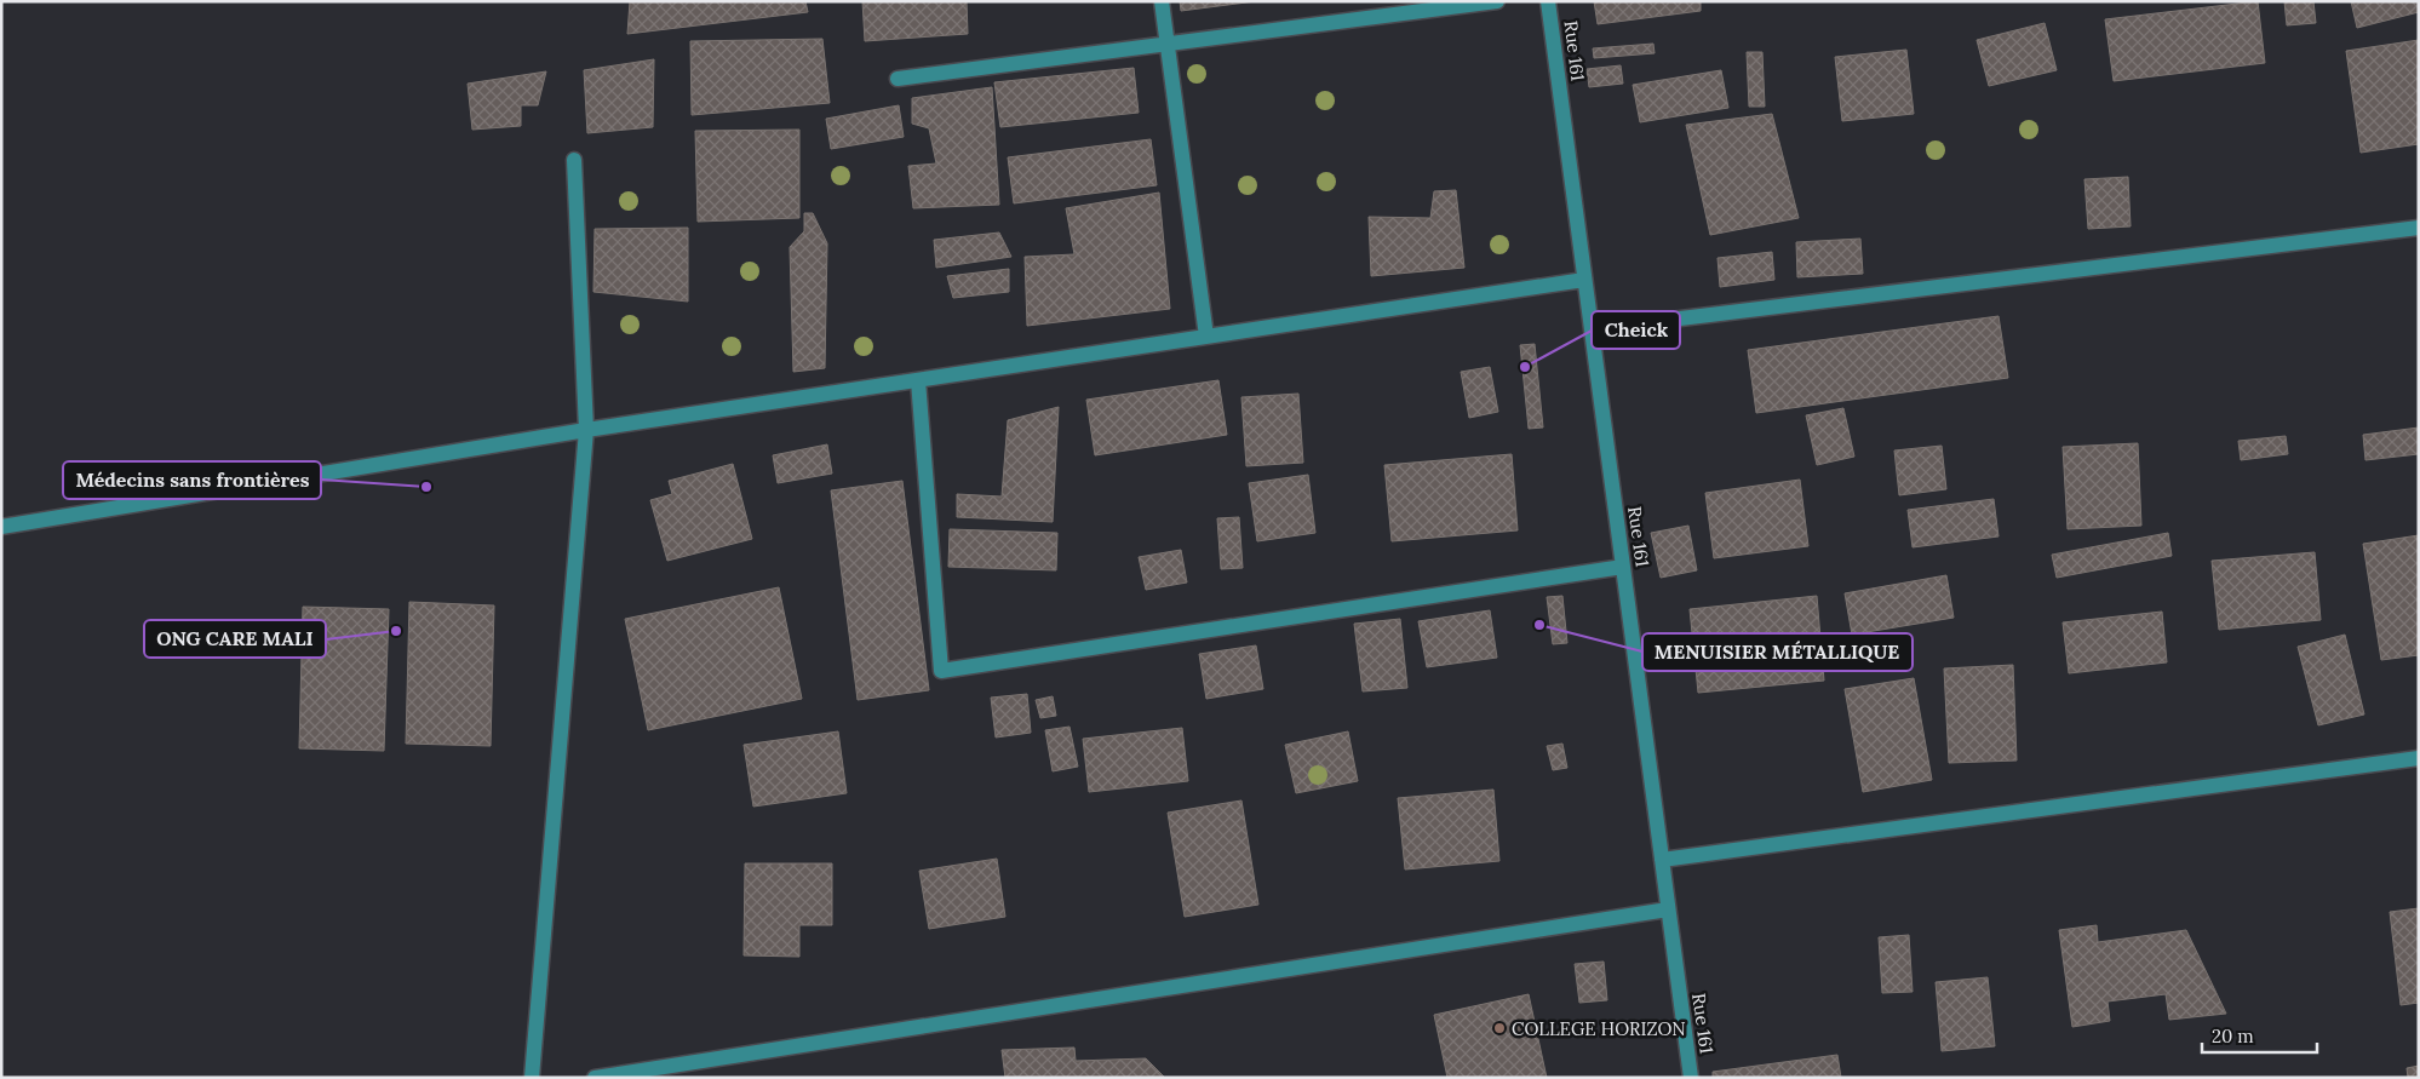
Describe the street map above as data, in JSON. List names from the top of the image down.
{
  "streets": {
    "street": ["Rue 161"]
  },
  "places": [
    "Cheick",
    "Médecins sans frontières",
    "MENUISIER MÉTALLIQUE",
    "ONG CARE MALI",
    "COLLEGE HORIZON"
  ],
  "scale_bar": "20 m"
}
